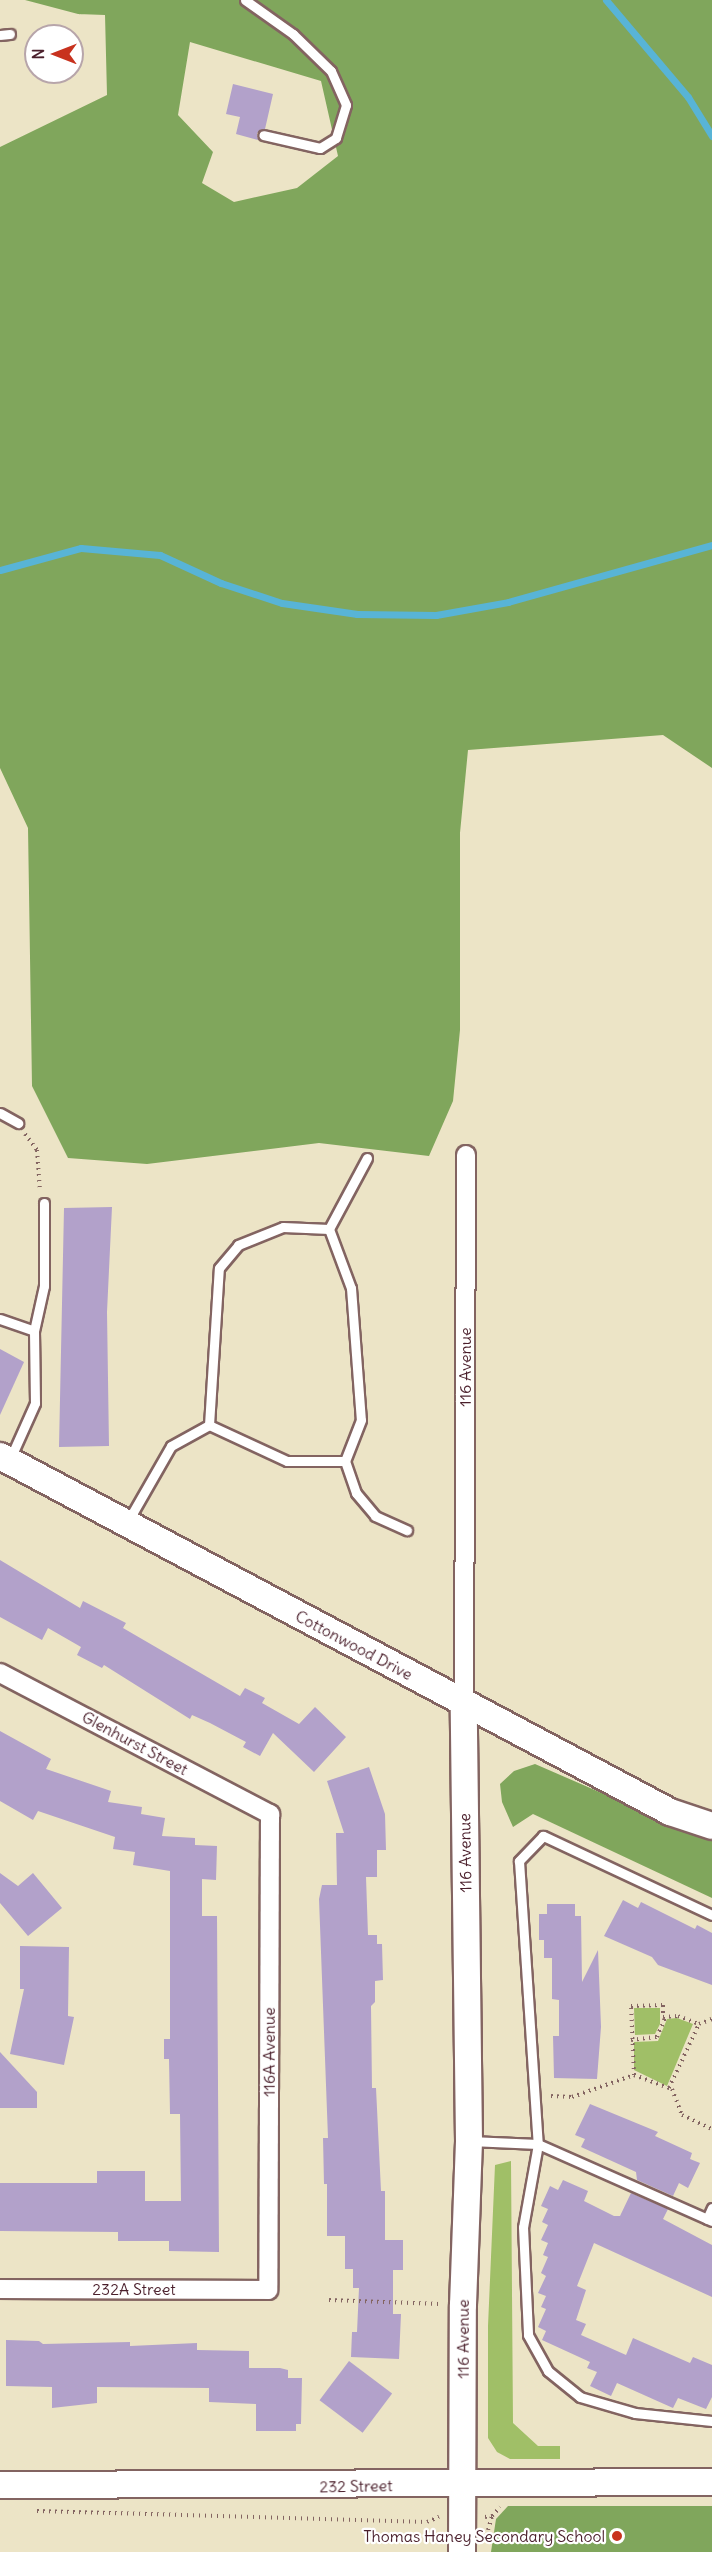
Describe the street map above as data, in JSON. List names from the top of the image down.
{
  "streets": {
    "street": [
      "116 Avenue",
      "Cottonwood Drive",
      "Glenhurst Street",
      "116A Avenue",
      "232A Street",
      "232 Street"
    ]
  },
  "crossings": [
    ["116 Avenue", "Cottonwood Drive"],
    ["116 Avenue", "232 Street"],
    ["Glenhurst Street", "116A Avenue"],
    ["116A Avenue", "232A Street"]
  ],
  "places": ["Thomas Haney Secondary School"],
  "north": "left"
}
